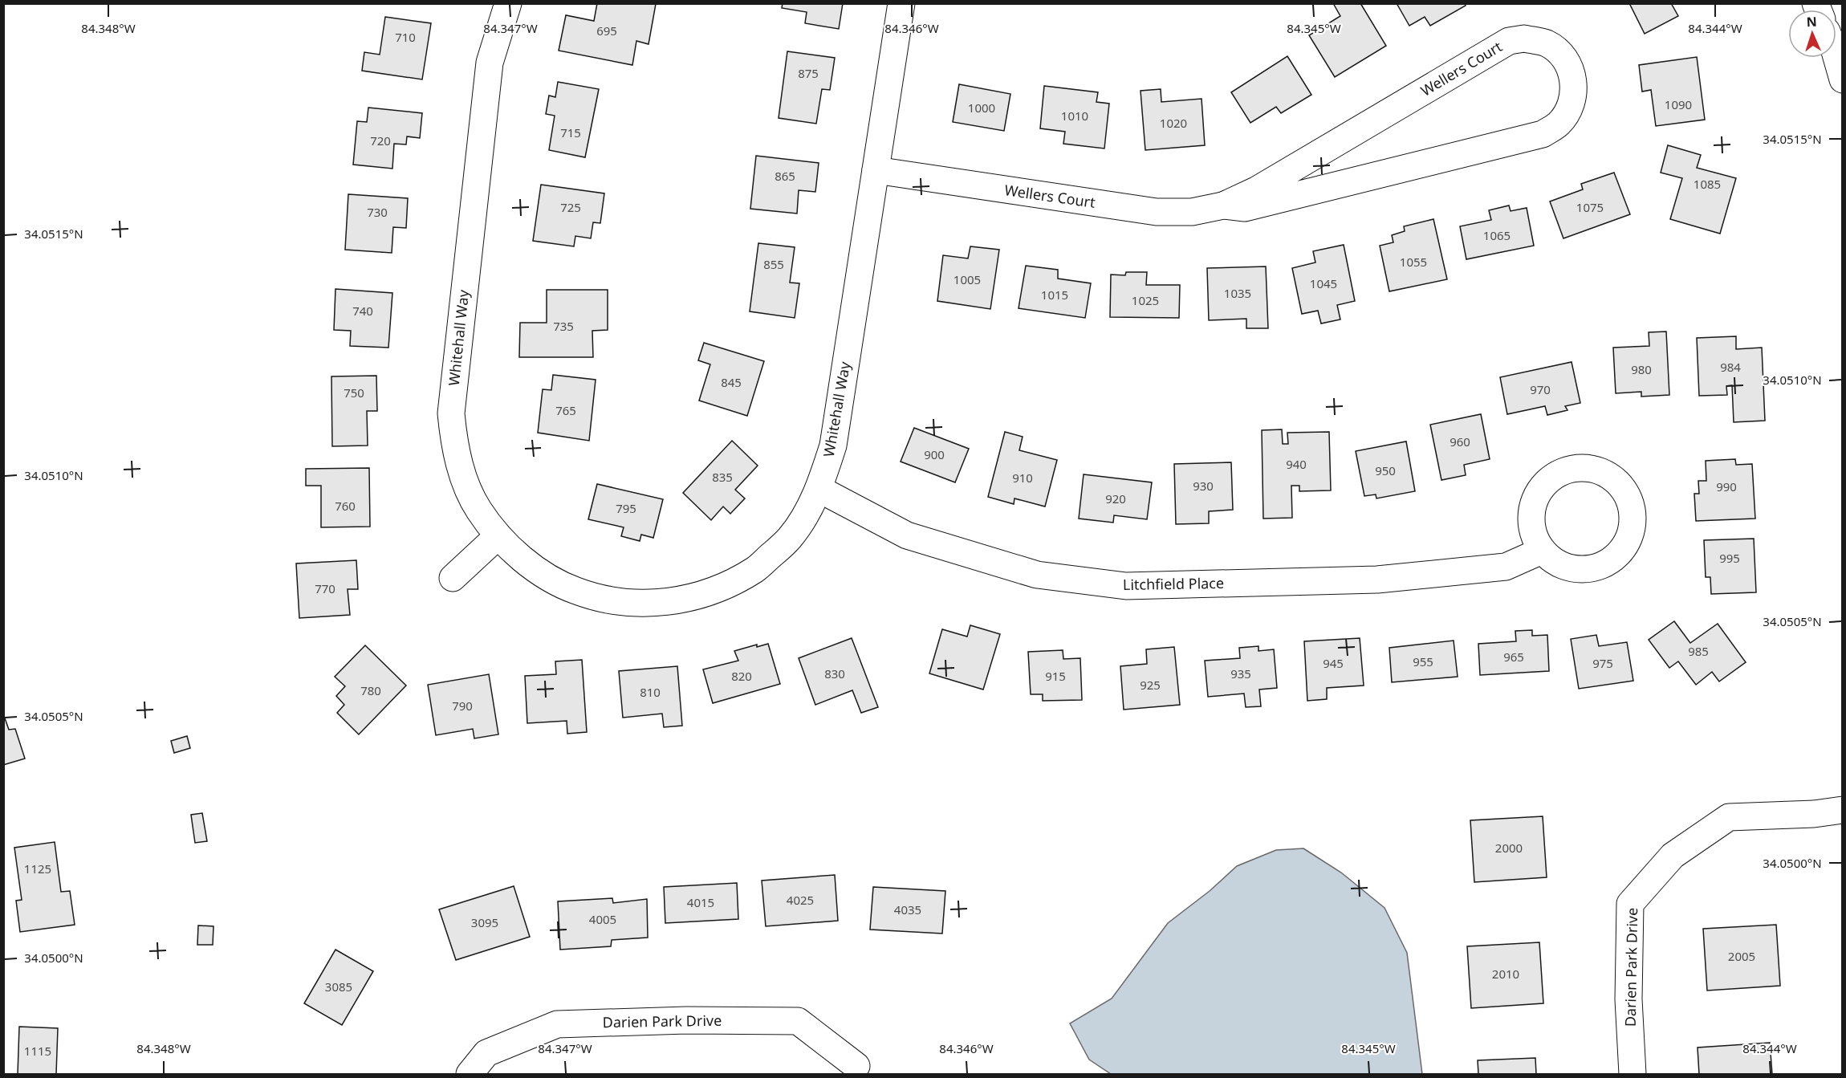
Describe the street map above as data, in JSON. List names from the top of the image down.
{
  "streets": {
    "street": [
      "Wellers Court",
      "Whitehall Way",
      "Litchfield Place",
      "Darien Park Drive"
    ]
  },
  "crossings": [
    ["Wellers Court", "Whitehall Way"],
    ["Whitehall Way", "Litchfield Place"]
  ],
  "house_numbers": [
    "695",
    "710",
    "875",
    "1090",
    "1000",
    "1010",
    "1020",
    "715",
    "720",
    "865",
    "1085",
    "725",
    "1075",
    "730",
    "1065",
    "1055",
    "855",
    "1005",
    "1045",
    "1035",
    "1015",
    "1025",
    "740",
    "735",
    "984",
    "980",
    "845",
    "970",
    "750",
    "765",
    "960",
    "900",
    "940",
    "950",
    "835",
    "910",
    "930",
    "990",
    "920",
    "760",
    "795",
    "995",
    "770",
    "985",
    "965",
    "955",
    "945",
    "975",
    "830",
    "935",
    "820",
    "915",
    "925",
    "780",
    "810",
    "790",
    "2000",
    "1125",
    "4025",
    "4015",
    "4035",
    "4005",
    "3095",
    "2005",
    "2010",
    "3085",
    "1115"
  ],
  "north": "top",
  "coordinates": [
    "84.348°W",
    "84.347°W",
    "84.346°W",
    "84.345°W",
    "84.344°W",
    "34.0515°N",
    "34.0510°N",
    "34.0505°N",
    "34.0500°N"
  ]
}
